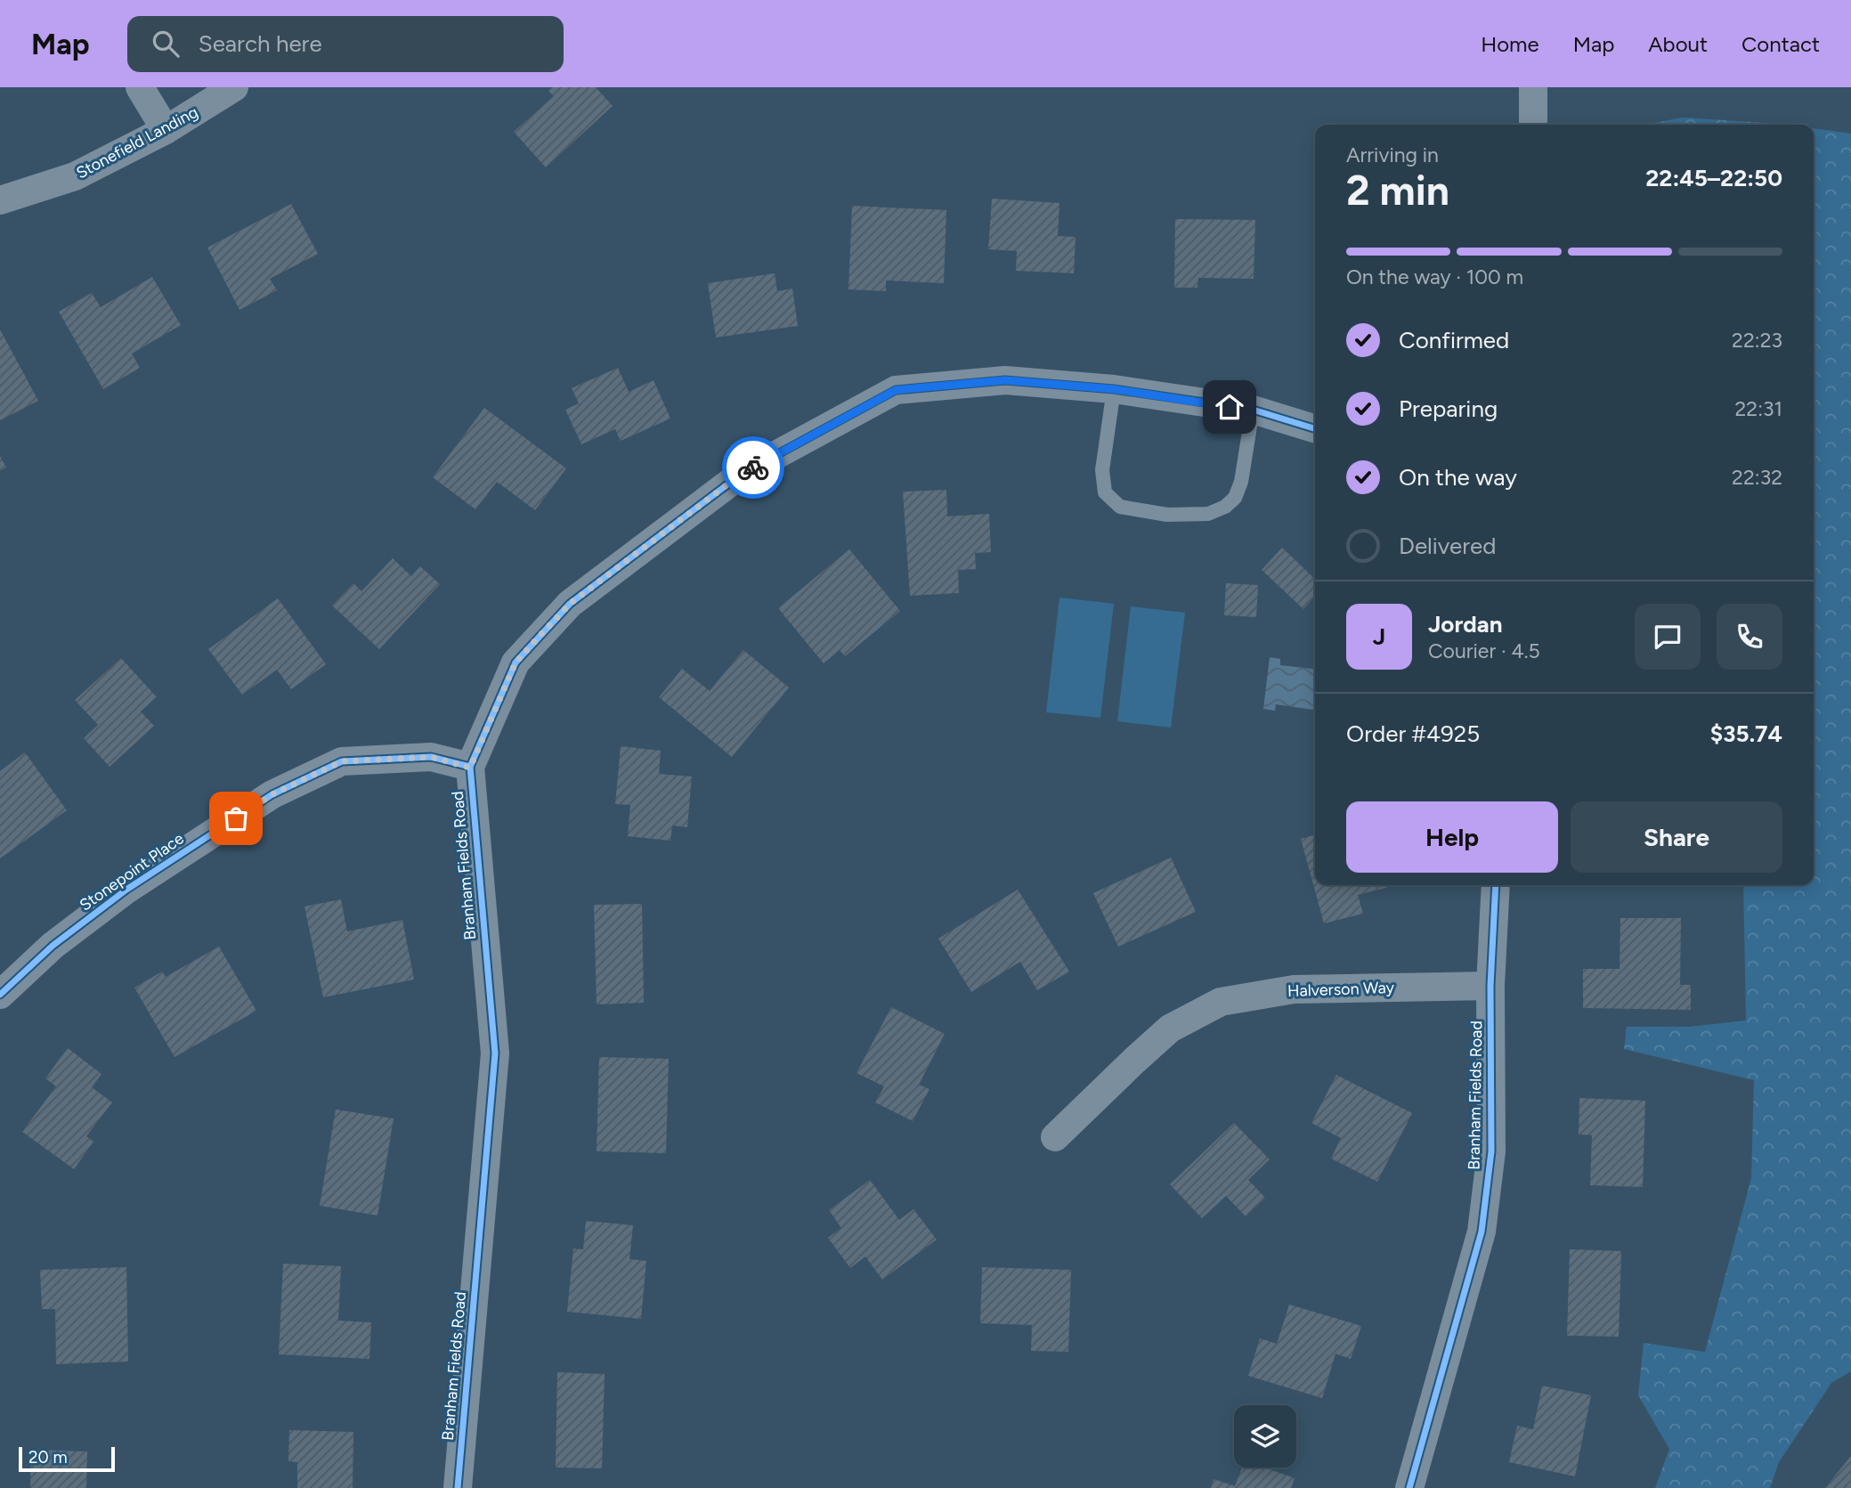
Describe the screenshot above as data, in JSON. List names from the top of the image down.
{
  "streets": {
    "street": [
      "Stonefield Landing",
      "Branham Fields Road",
      "Stonepoint Place",
      "Halverson Way"
    ]
  },
  "crossings": [
    ["Branham Fields Road", "Stonepoint Place"],
    ["Branham Fields Road", "Halverson Way"]
  ],
  "scale_bar": "20 m",
  "page": {
    "header": "Map",
    "search": "Search here",
    "nav": [
      "Home",
      "Map",
      "About",
      "Contact"
    ],
    "heading": ["2 min", "Arriving in", "22:45–22:50"],
    "panel": [
      "Jordan",
      "Courier · 4.5",
      "Order #4925",
      "$35.74"
    ],
    "bar": "On the way · 100 m",
    "list": [
      ["Confirmed", "22:23"],
      ["Preparing", "22:31"],
      ["On the way", "22:32"],
      "Delivered"
    ],
    "round": "J",
    "buttons": ["Help", "Share"],
    "scale": "20 m"
  }
}
